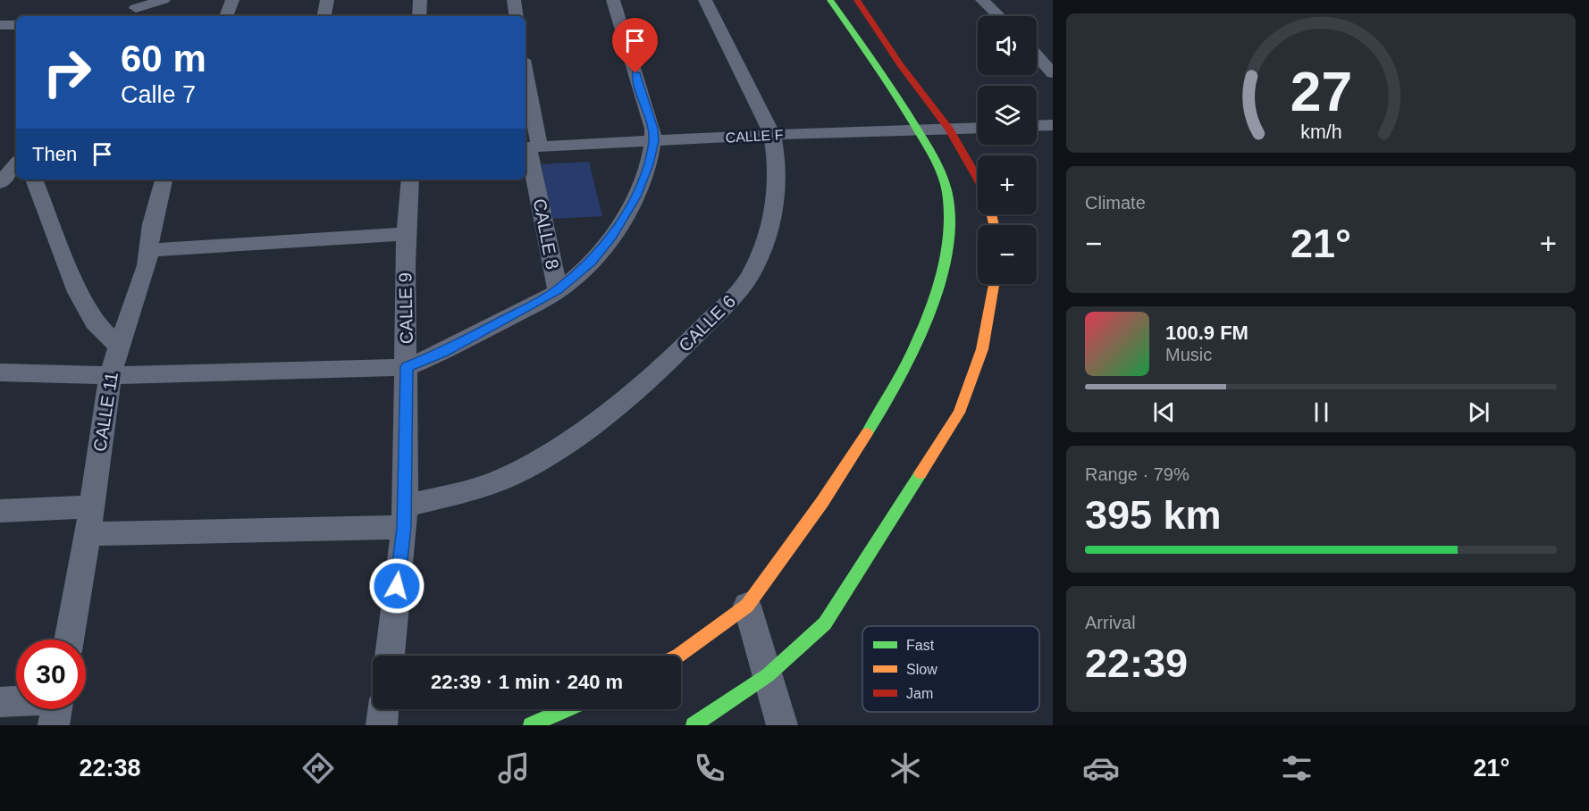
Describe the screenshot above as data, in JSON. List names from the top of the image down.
{
  "streets": {
    "street": [
      "CALLE F",
      "CALLE 8",
      "CALLE 9",
      "CALLE 6",
      "CALLE 11"
    ]
  },
  "crossings": [
    ["CALLE F", "CALLE 8"],
    ["CALLE F", "CALLE 6"],
    ["CALLE 9", "CALLE 6"],
    ["CALLE 6", "CALLE 11"]
  ],
  "legend": ["Fast", "Slow", "Jam"],
  "page": {
    "map_buttons": ["+", "−"],
    "turn": ["60 m", "Calle 7"],
    "then": "Then",
    "tile": [
      "Climate",
      ["Range · 79%", "395 km"],
      ["Arrival", "22:39"]
    ],
    "heat": ["−", "21°", "+"],
    "song": ["100.9 FM", "Music"],
    "limit": "30",
    "trip": "22:39 · 1 min · 240 m",
    "tabs": ["22:38", "21°"],
    "gauge": ["27", "km/h"]
  }
}
